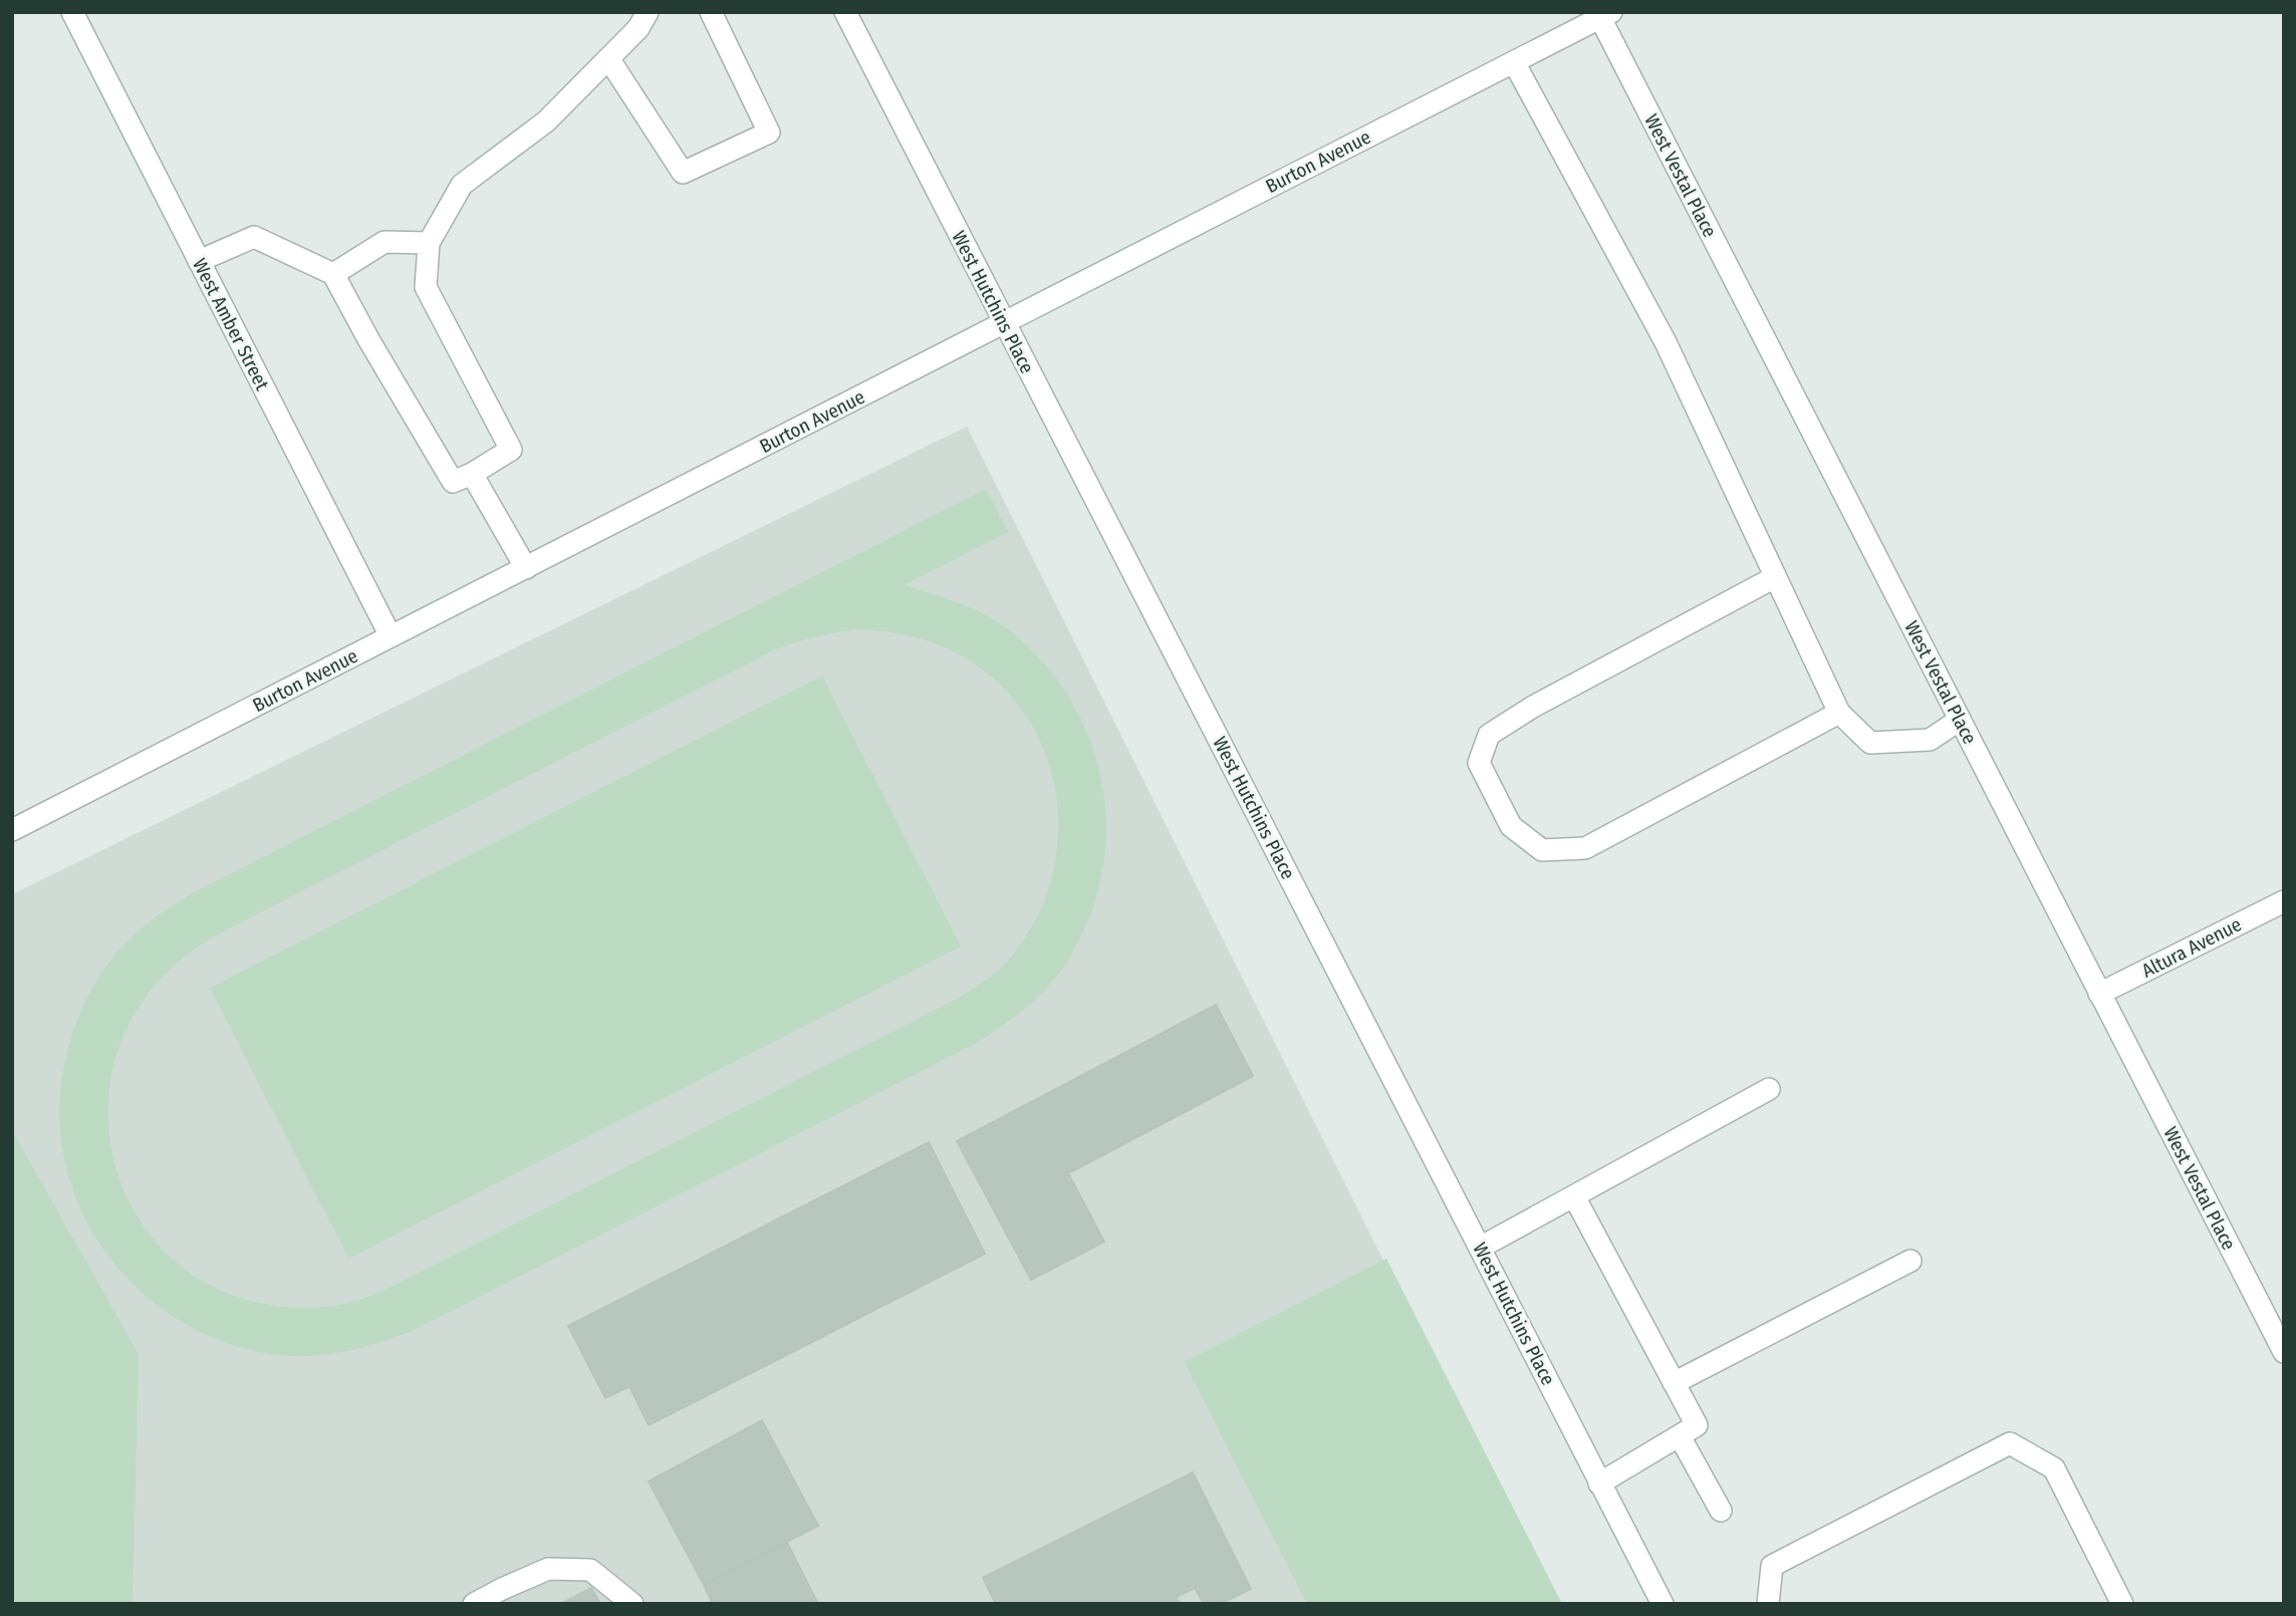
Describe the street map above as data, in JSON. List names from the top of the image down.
{
  "streets": {
    "street": [
      "Burton Avenue",
      "West Vestal Place",
      "West Hutchins Place",
      "West Amber Street",
      "Altura Avenue"
    ]
  },
  "crossings": [
    ["Burton Avenue", "West Vestal Place"],
    ["Burton Avenue", "West Hutchins Place"],
    ["Burton Avenue", "West Amber Street"],
    ["West Vestal Place", "Altura Avenue"]
  ]
}
